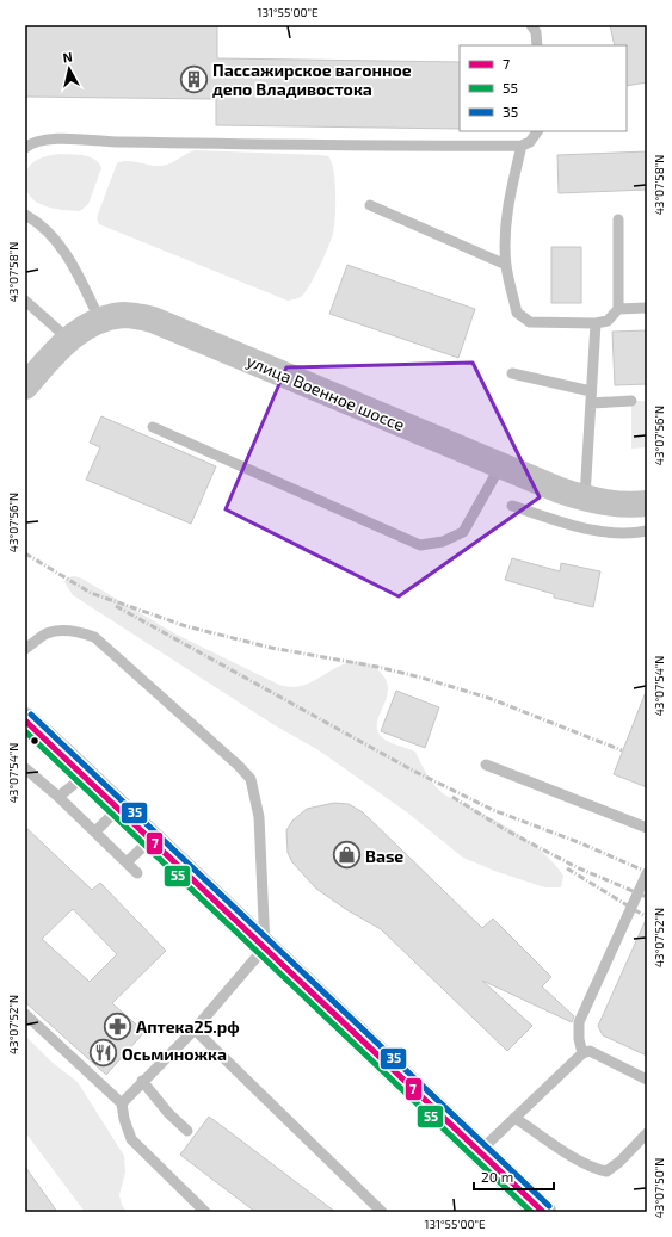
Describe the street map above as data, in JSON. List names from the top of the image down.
{
  "streets": {
    "main road": ["улица Военное шоссе"]
  },
  "places": {
    "building": ["Пассажирское вагонное депо Владивостока"],
    "shop": ["Base"],
    "pharmacy": ["Аптека25.рф"],
    "restaurant": ["Осьминожка"]
  },
  "lines": ["transit line 35", "transit line 7", "transit line 55"],
  "legend": ["7", "55", "35"],
  "scale_bar": "20 m",
  "north": "top",
  "coordinates": [
    "131°55'00\"E",
    "43°07'58\"N",
    "43°07'56\"N",
    "43°07'54\"N",
    "43°07'52\"N",
    "43°07'50\"N"
  ]
}
